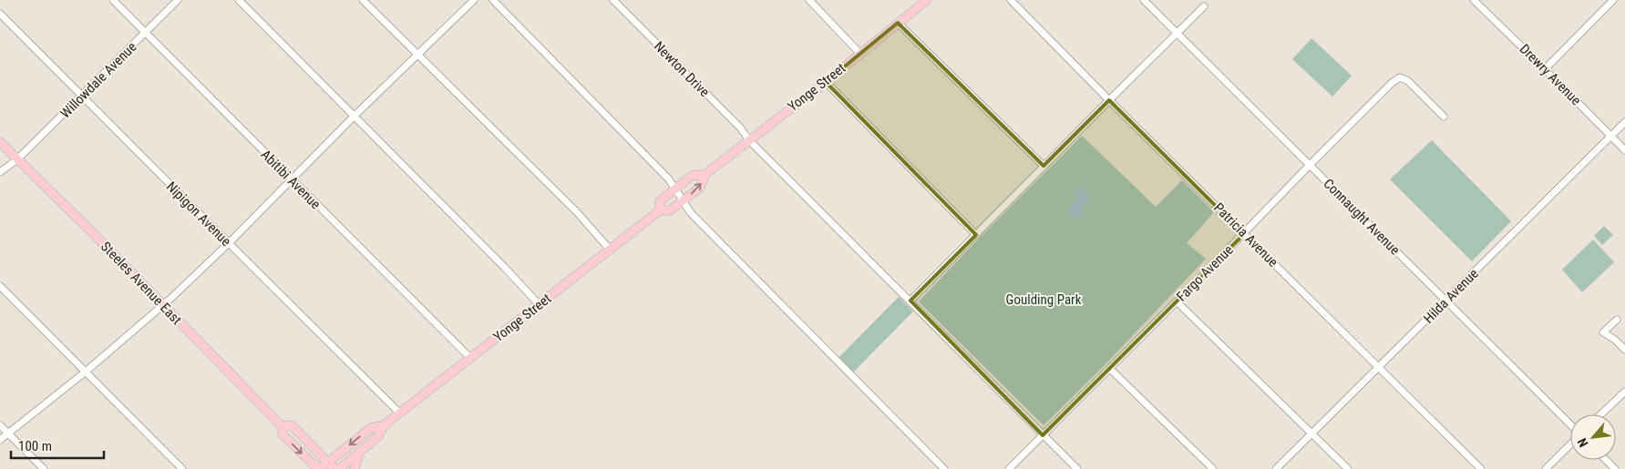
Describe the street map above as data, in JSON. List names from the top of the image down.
{
  "streets": {
    "main road": ["Yonge Street", "Steeles Avenue East"],
    "street": [
      "Newton Drive",
      "Drewry Avenue",
      "Willowdale Avenue",
      "Abitibi Avenue",
      "Nipigon Avenue",
      "Connaught Avenue",
      "Patricia Avenue",
      "Fargo Avenue",
      "Hilda Avenue"
    ]
  },
  "crossings": [
    ["Newton Drive", "Yonge Street"],
    ["Newton Drive", "Fargo Avenue"],
    ["Drewry Avenue", "Hilda Avenue"],
    ["Willowdale Avenue", "Abitibi Avenue"],
    ["Willowdale Avenue", "Nipigon Avenue"],
    ["Willowdale Avenue", "Steeles Avenue East"],
    ["Yonge Street", "Abitibi Avenue"],
    ["Yonge Street", "Nipigon Avenue"],
    ["Yonge Street", "Steeles Avenue East"],
    ["Connaught Avenue", "Fargo Avenue"],
    ["Connaught Avenue", "Hilda Avenue"],
    ["Patricia Avenue", "Fargo Avenue"],
    ["Patricia Avenue", "Hilda Avenue"]
  ],
  "parks": ["Goulding Park"],
  "scale_bar": "100 m",
  "north": "bottom left"
}
